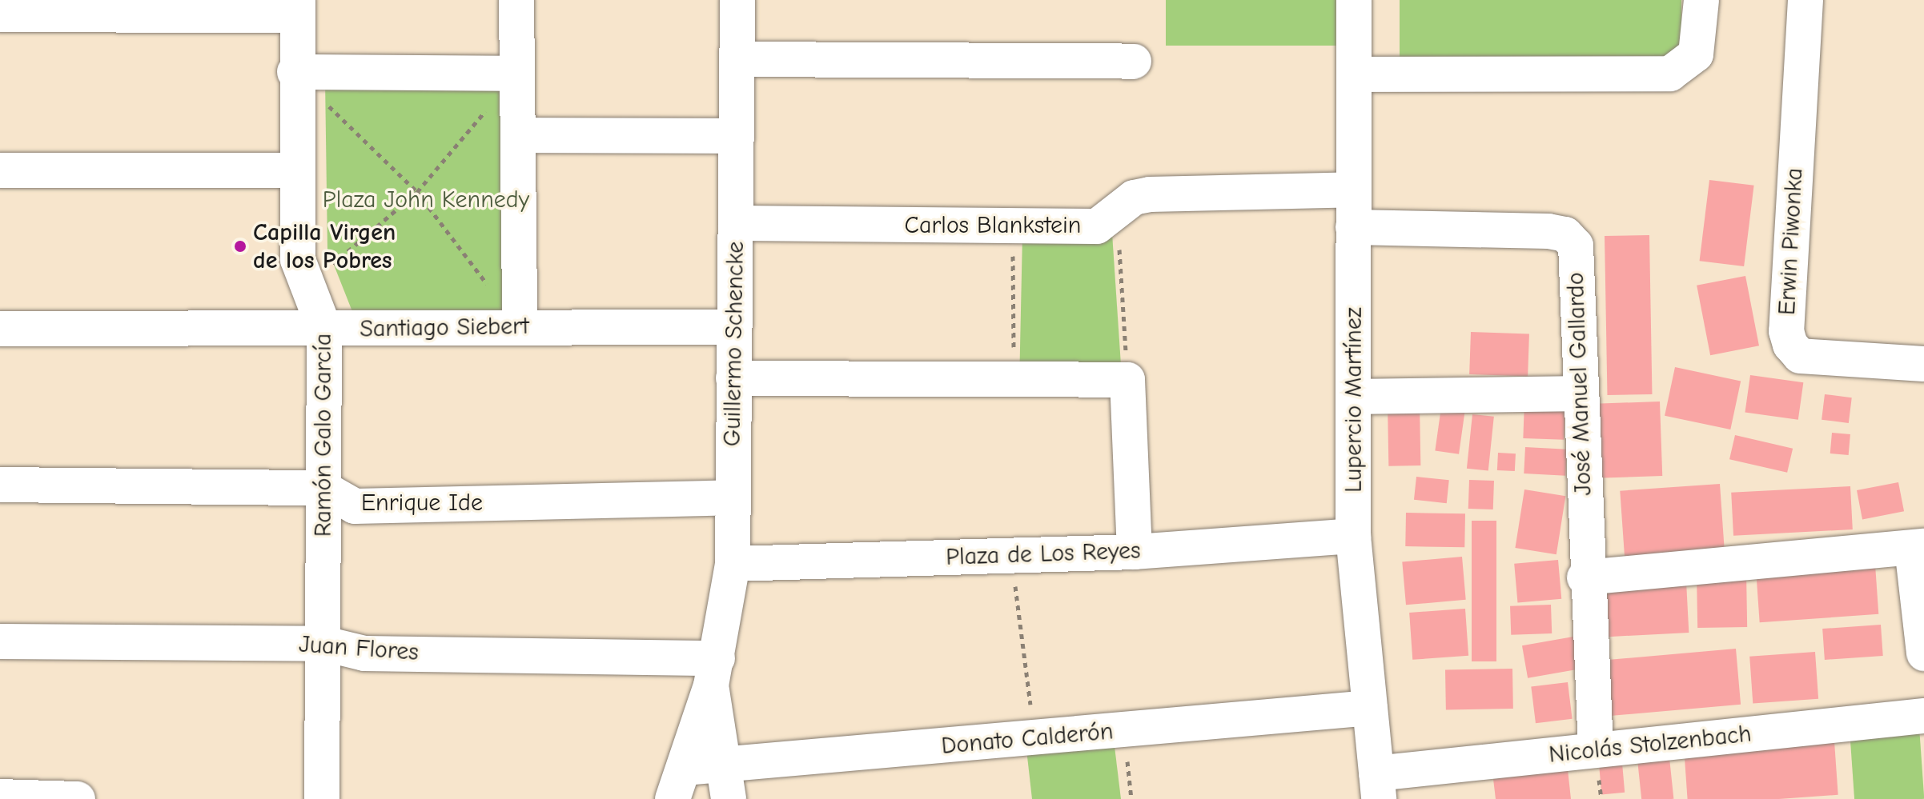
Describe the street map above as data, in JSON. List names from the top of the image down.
{
  "streets": {
    "street": [
      "Carlos Blankstein",
      "Erwin Piwonka",
      "Santiago Siebert",
      "Guillermo Schencke",
      "José Manuel Gallardo",
      "Lupercio Martínez",
      "Ramón Galo García",
      "Enrique Ide",
      "Plaza de Los Reyes",
      "Juan Flores",
      "Donato Calderón",
      "Nicolás Stolzenbach"
    ]
  },
  "crossings": [
    ["Carlos Blankstein", "Guillermo Schencke"],
    ["Carlos Blankstein", "Lupercio Martínez"],
    ["Santiago Siebert", "Guillermo Schencke"],
    ["Santiago Siebert", "Ramón Galo García"],
    ["Guillermo Schencke", "Enrique Ide"],
    ["Guillermo Schencke", "Plaza de Los Reyes"],
    ["Guillermo Schencke", "Juan Flores"],
    ["Guillermo Schencke", "Donato Calderón"],
    ["José Manuel Gallardo", "Lupercio Martínez"],
    ["José Manuel Gallardo", "Nicolás Stolzenbach"],
    ["Lupercio Martínez", "Plaza de Los Reyes"],
    ["Lupercio Martínez", "Donato Calderón"],
    ["Lupercio Martínez", "Nicolás Stolzenbach"],
    ["Ramón Galo García", "Enrique Ide"],
    ["Ramón Galo García", "Juan Flores"]
  ],
  "parks": ["Plaza John Kennedy"],
  "places": ["Capilla Virgen de los Pobres"]
}
